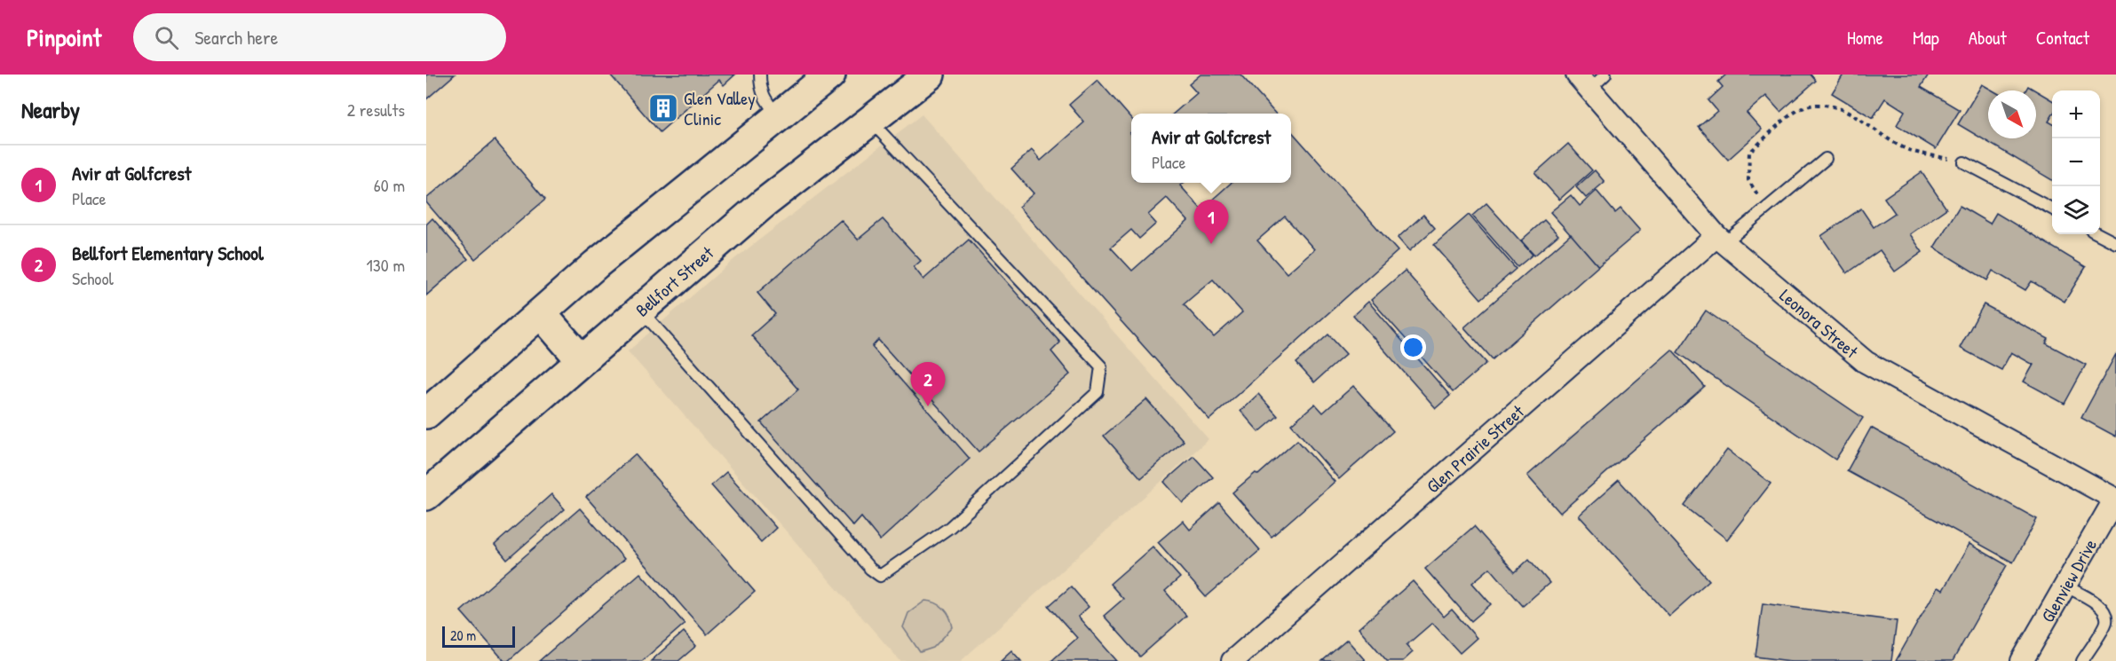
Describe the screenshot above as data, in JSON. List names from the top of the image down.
{
  "streets": {
    "main road": ["Bellfort Street"],
    "street": ["Leonora Street", "Glen Prairie Street", "Glenview Drive"]
  },
  "crossings": [
    ["Leonora Street", "Glen Prairie Street"],
    ["Leonora Street", "Glenview Drive"]
  ],
  "places": {
    "building": ["Glen Valley Clinic"]
  },
  "scale_bar": "20 m",
  "north": "bottom right",
  "page": {
    "header": "Pinpoint",
    "search": "Search here",
    "nav": [
      "Home",
      "Map",
      "About",
      "Contact"
    ],
    "heading": ["Nearby", "2 results"],
    "map_buttons": ["+", "−"],
    "popup": ["Avir at Golfcrest", "Place"],
    "list": [
      {
        "mark": "1",
        "name": "Avir at Golfcrest",
        "note": "Place",
        "value": "60 m"
      },
      {
        "mark": "2",
        "name": "Bellfort Elementary School",
        "note": "School",
        "value": "130 m"
      }
    ],
    "pins": ["1", "2"],
    "scale": "20 m"
  }
}
